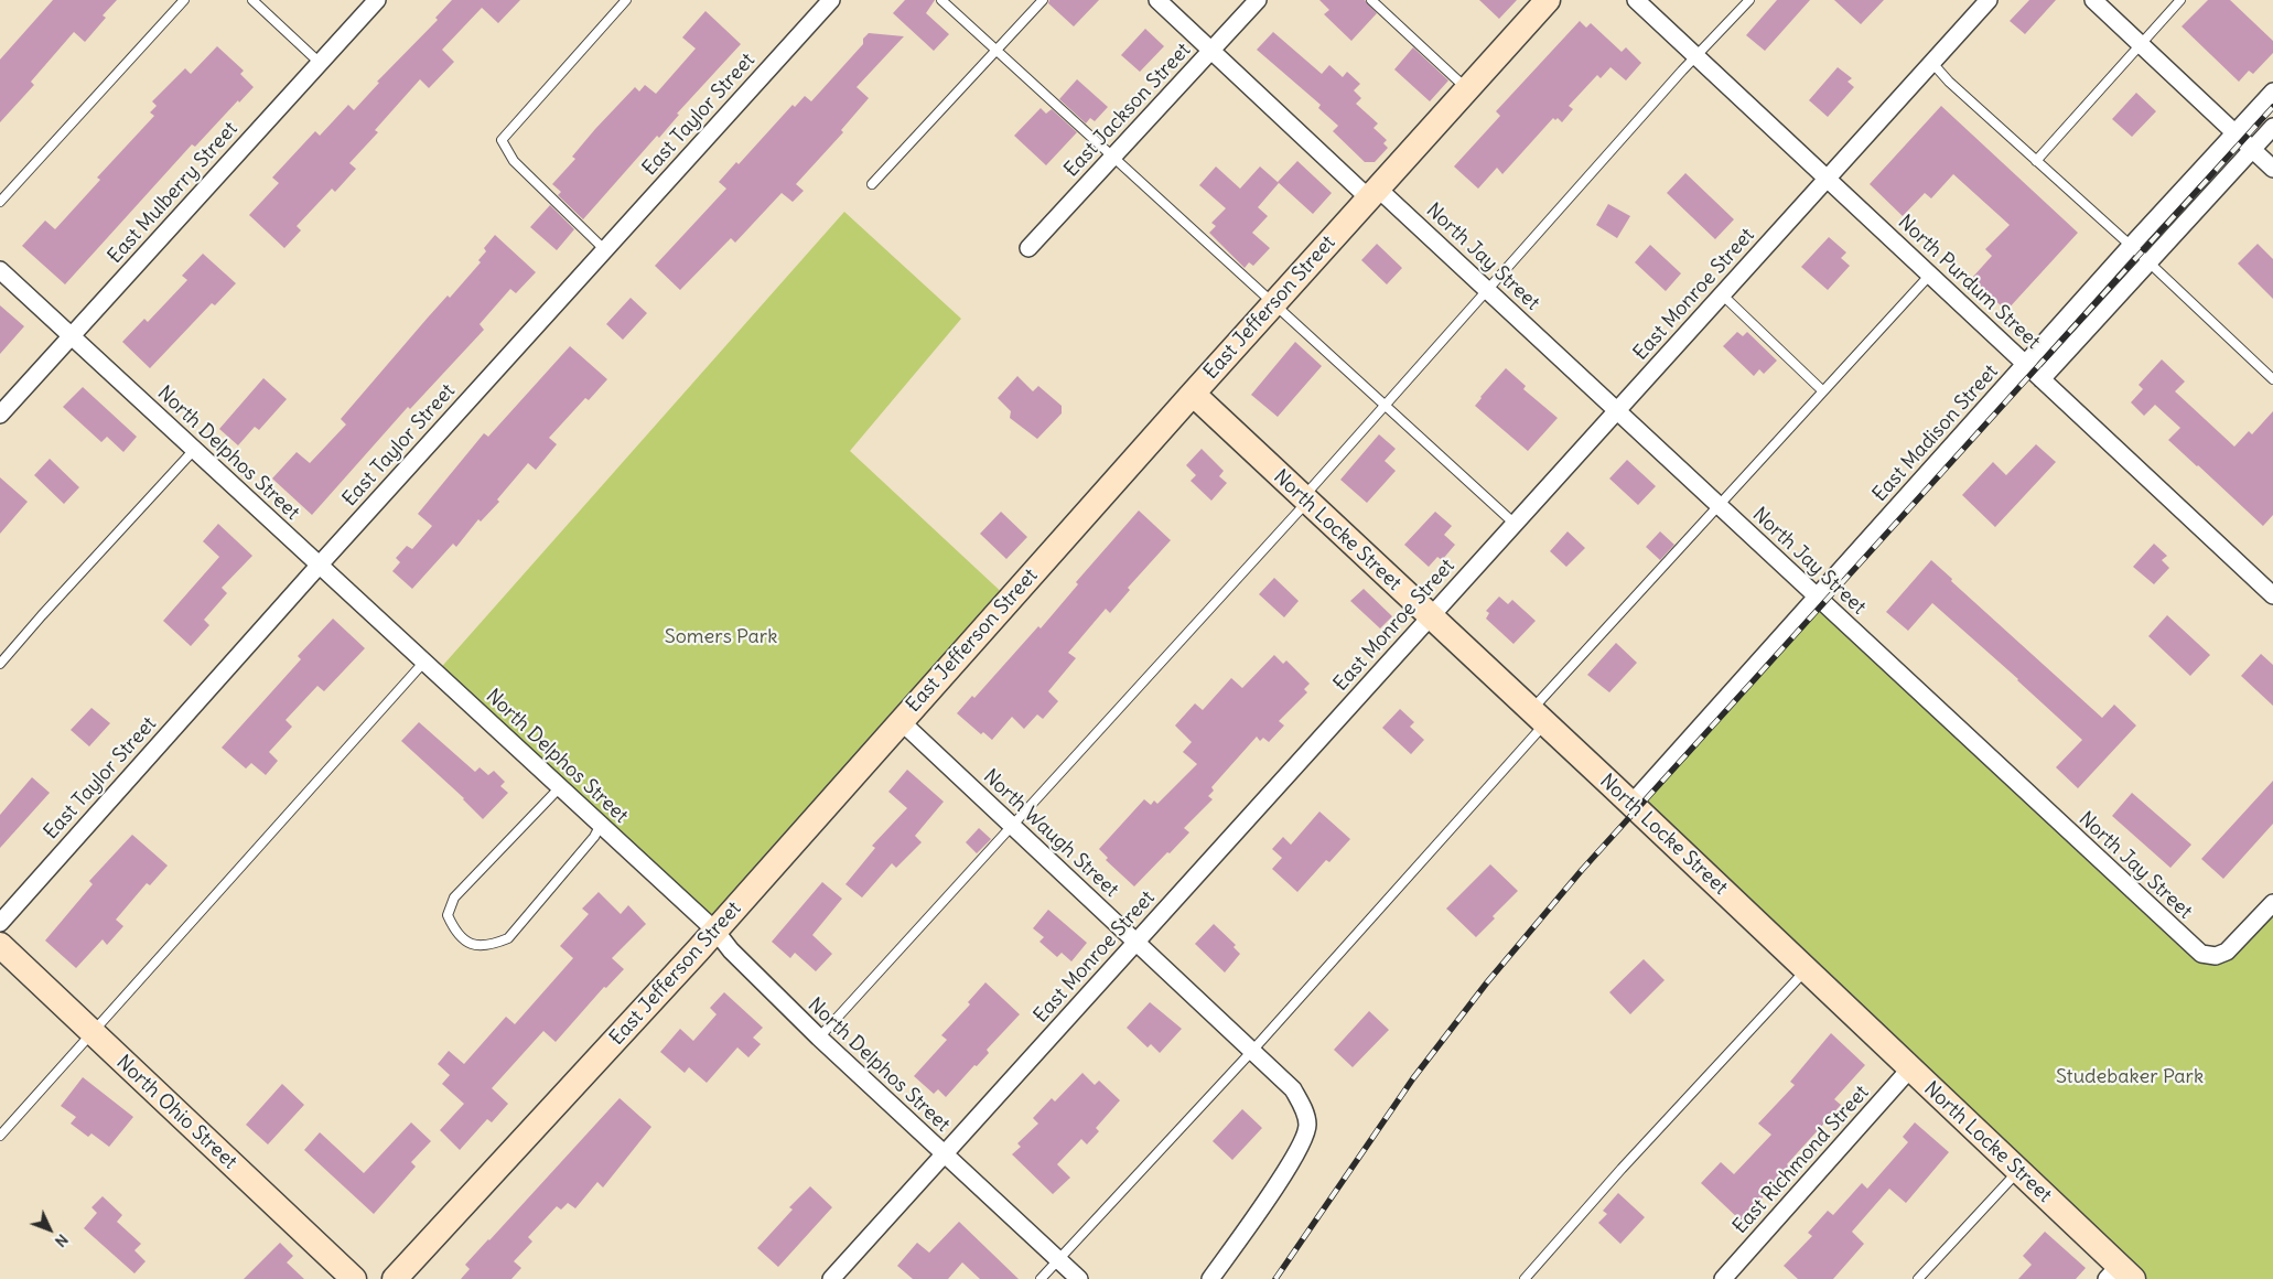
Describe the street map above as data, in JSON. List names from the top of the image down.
{
  "streets": {
    "street": [
      "East Jackson Street",
      "East Taylor Street",
      "East Mulberry Street",
      "North Jay Street",
      "North Purdum Street",
      "East Monroe Street",
      "East Jefferson Street",
      "East Madison Street",
      "North Delphos Street",
      "North Locke Street",
      "North Waugh Street",
      "North Ohio Street",
      "East Richmond Street"
    ]
  },
  "crossings": [
    ["East Jackson Street", "North Jay Street"],
    ["East Taylor Street", "North Delphos Street"],
    ["East Mulberry Street", "North Delphos Street"],
    ["North Jay Street", "East Monroe Street"],
    ["North Jay Street", "East Jefferson Street"],
    ["North Jay Street", "East Madison Street"],
    ["North Purdum Street", "East Monroe Street"],
    ["North Purdum Street", "East Madison Street"],
    ["East Monroe Street", "North Delphos Street"],
    ["East Monroe Street", "North Locke Street"],
    ["East Monroe Street", "North Waugh Street"],
    ["East Jefferson Street", "North Delphos Street"],
    ["East Jefferson Street", "North Locke Street"],
    ["East Jefferson Street", "North Waugh Street"],
    ["East Madison Street", "North Locke Street"],
    ["North Locke Street", "East Richmond Street"]
  ],
  "parks": ["Somers Park", "Studebaker Park"],
  "north": "bottom right"
}
